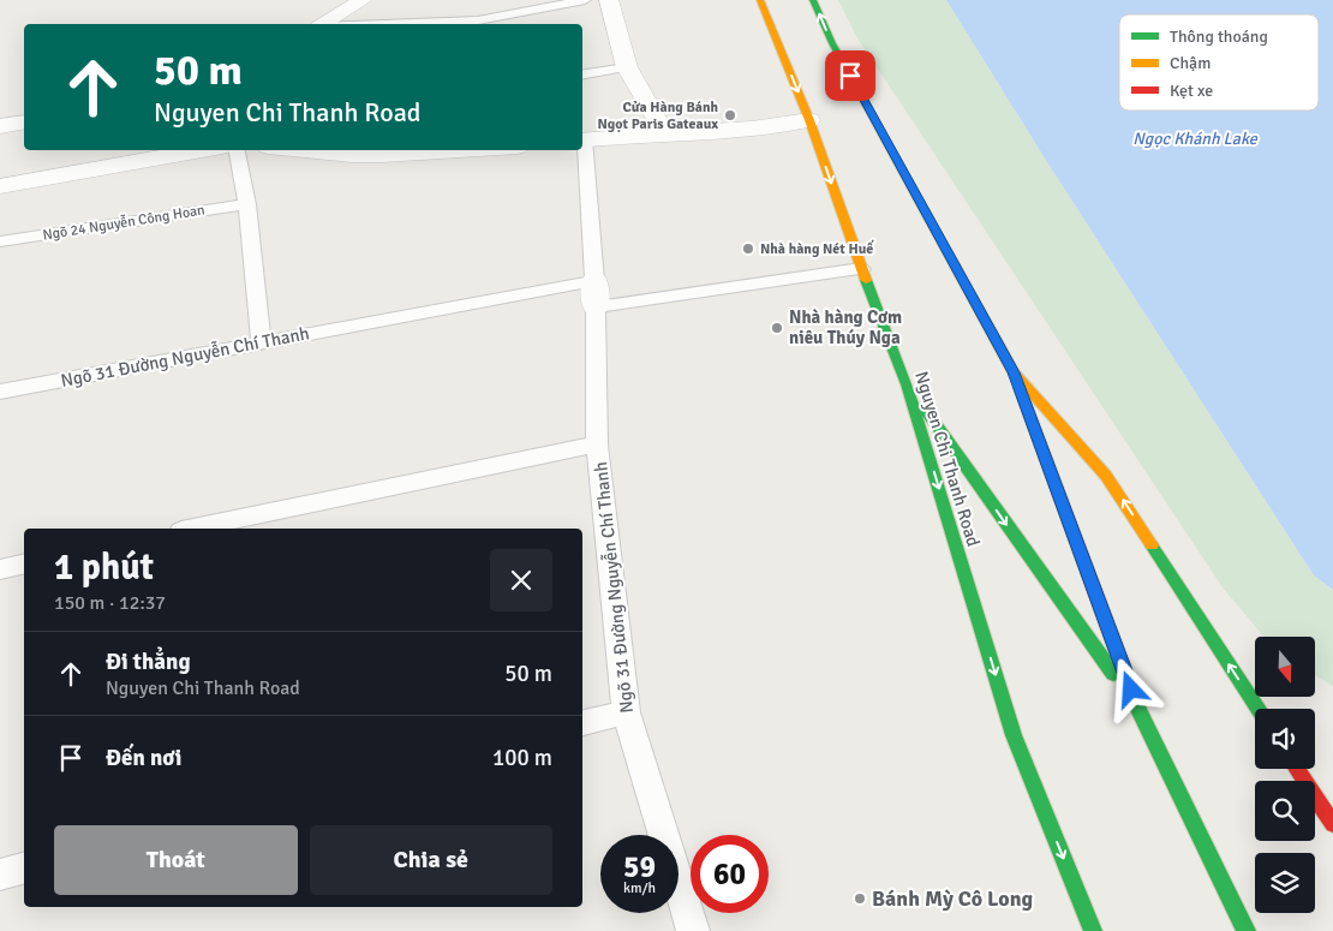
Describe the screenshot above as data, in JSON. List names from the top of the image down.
{
  "streets": {
    "main road": ["Nguyen Chi Thanh Road"],
    "lane": ["Ngõ 24 Nguyễn Công Hoan", "Ngõ 31 Đường Nguyễn Chí Thanh"]
  },
  "crossings": [
    ["Ngõ 31 Đường Nguyễn Chí Thanh", "Nguyen Chi Thanh Road"]
  ],
  "water": ["Ngọc Khánh Lake"],
  "places": [
    "Cửa Hàng Bánh Ngọt Paris Gateaux",
    "Nhà hàng Nét Huế",
    "Nhà hàng Cơm niêu Thúy Nga",
    "Bánh Mỳ Cô Long"
  ],
  "legend": ["Thông thoáng", "Chậm", "Kẹt xe"],
  "north": "bottom",
  "page": {
    "turn": ["50 m", "Nguyen Chi Thanh Road"],
    "heading": ["1 phút", "150 m · 12:37"],
    "list": [
      {
        "name": "Đi thẳng",
        "note": "Nguyen Chi Thanh Road",
        "value": "50 m"
      },
      {
        "name": "Đến nơi",
        "value": "100 m"
      }
    ],
    "buttons": ["Thoát", "Chia sẻ"],
    "speed": "59 km/h",
    "limit": "60"
  }
}
